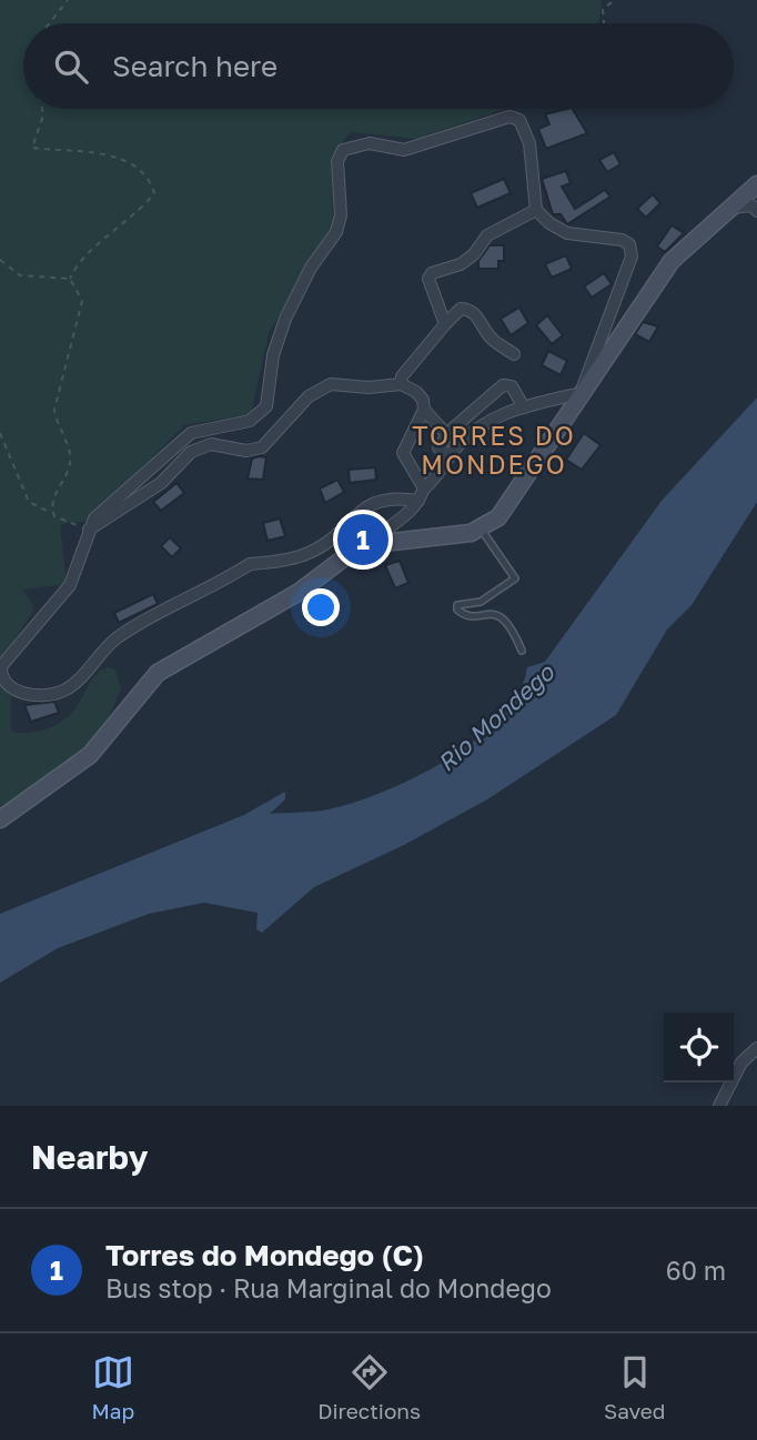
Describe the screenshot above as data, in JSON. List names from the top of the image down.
{
  "districts": ["TORRES DO MONDEGO"],
  "water": ["Rio Mondego"],
  "page": {
    "search": "Search here",
    "pins": "1",
    "heading": "Nearby",
    "list": [
      {
        "mark": "1",
        "name": "Torres do Mondego (C)",
        "note": "Bus stop · Rua Marginal do Mondego",
        "value": "60 m"
      }
    ],
    "nav": ["Map", "Directions", "Saved"]
  }
}
